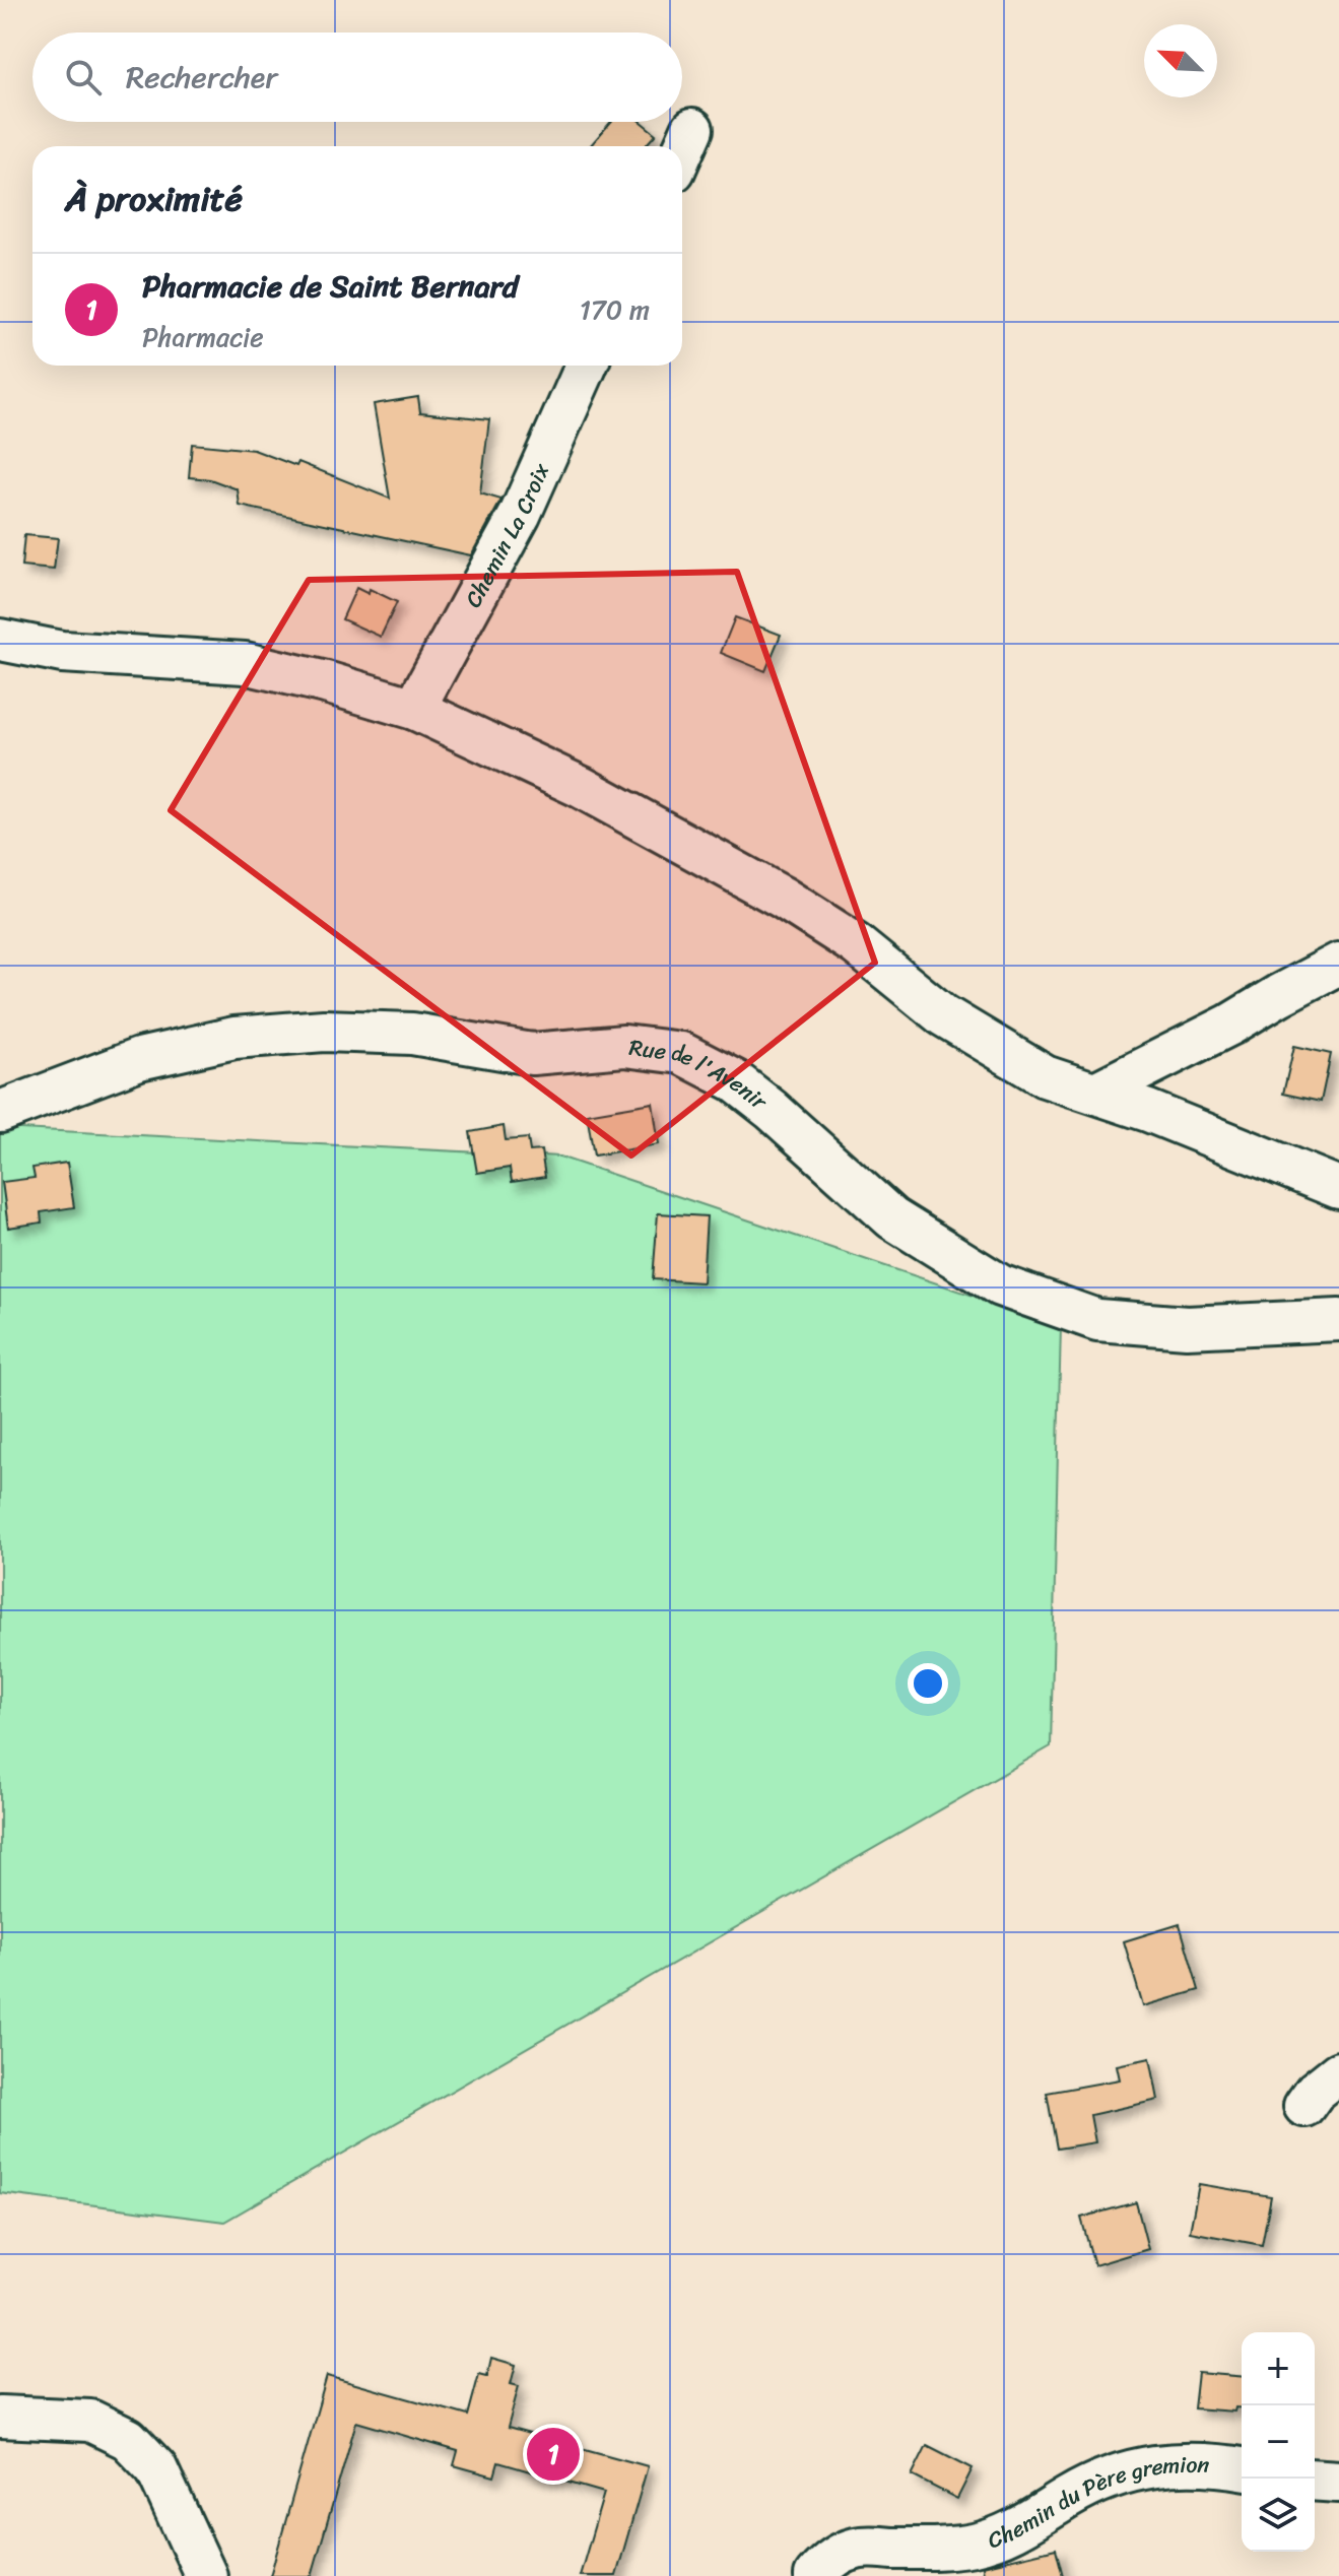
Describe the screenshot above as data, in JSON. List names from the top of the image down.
{
  "streets": {
    "street": ["Chemin La Croix", "Rue de l'Avenir", "Chemin du Père gremion"]
  },
  "north": "top left",
  "page": {
    "search": "Rechercher",
    "heading": "À proximité",
    "list": [
      {
        "mark": "1",
        "name": "Pharmacie de Saint Bernard",
        "note": "Pharmacie",
        "value": "170 m"
      }
    ],
    "map_buttons": ["+", "−"],
    "pins": "1"
  }
}
